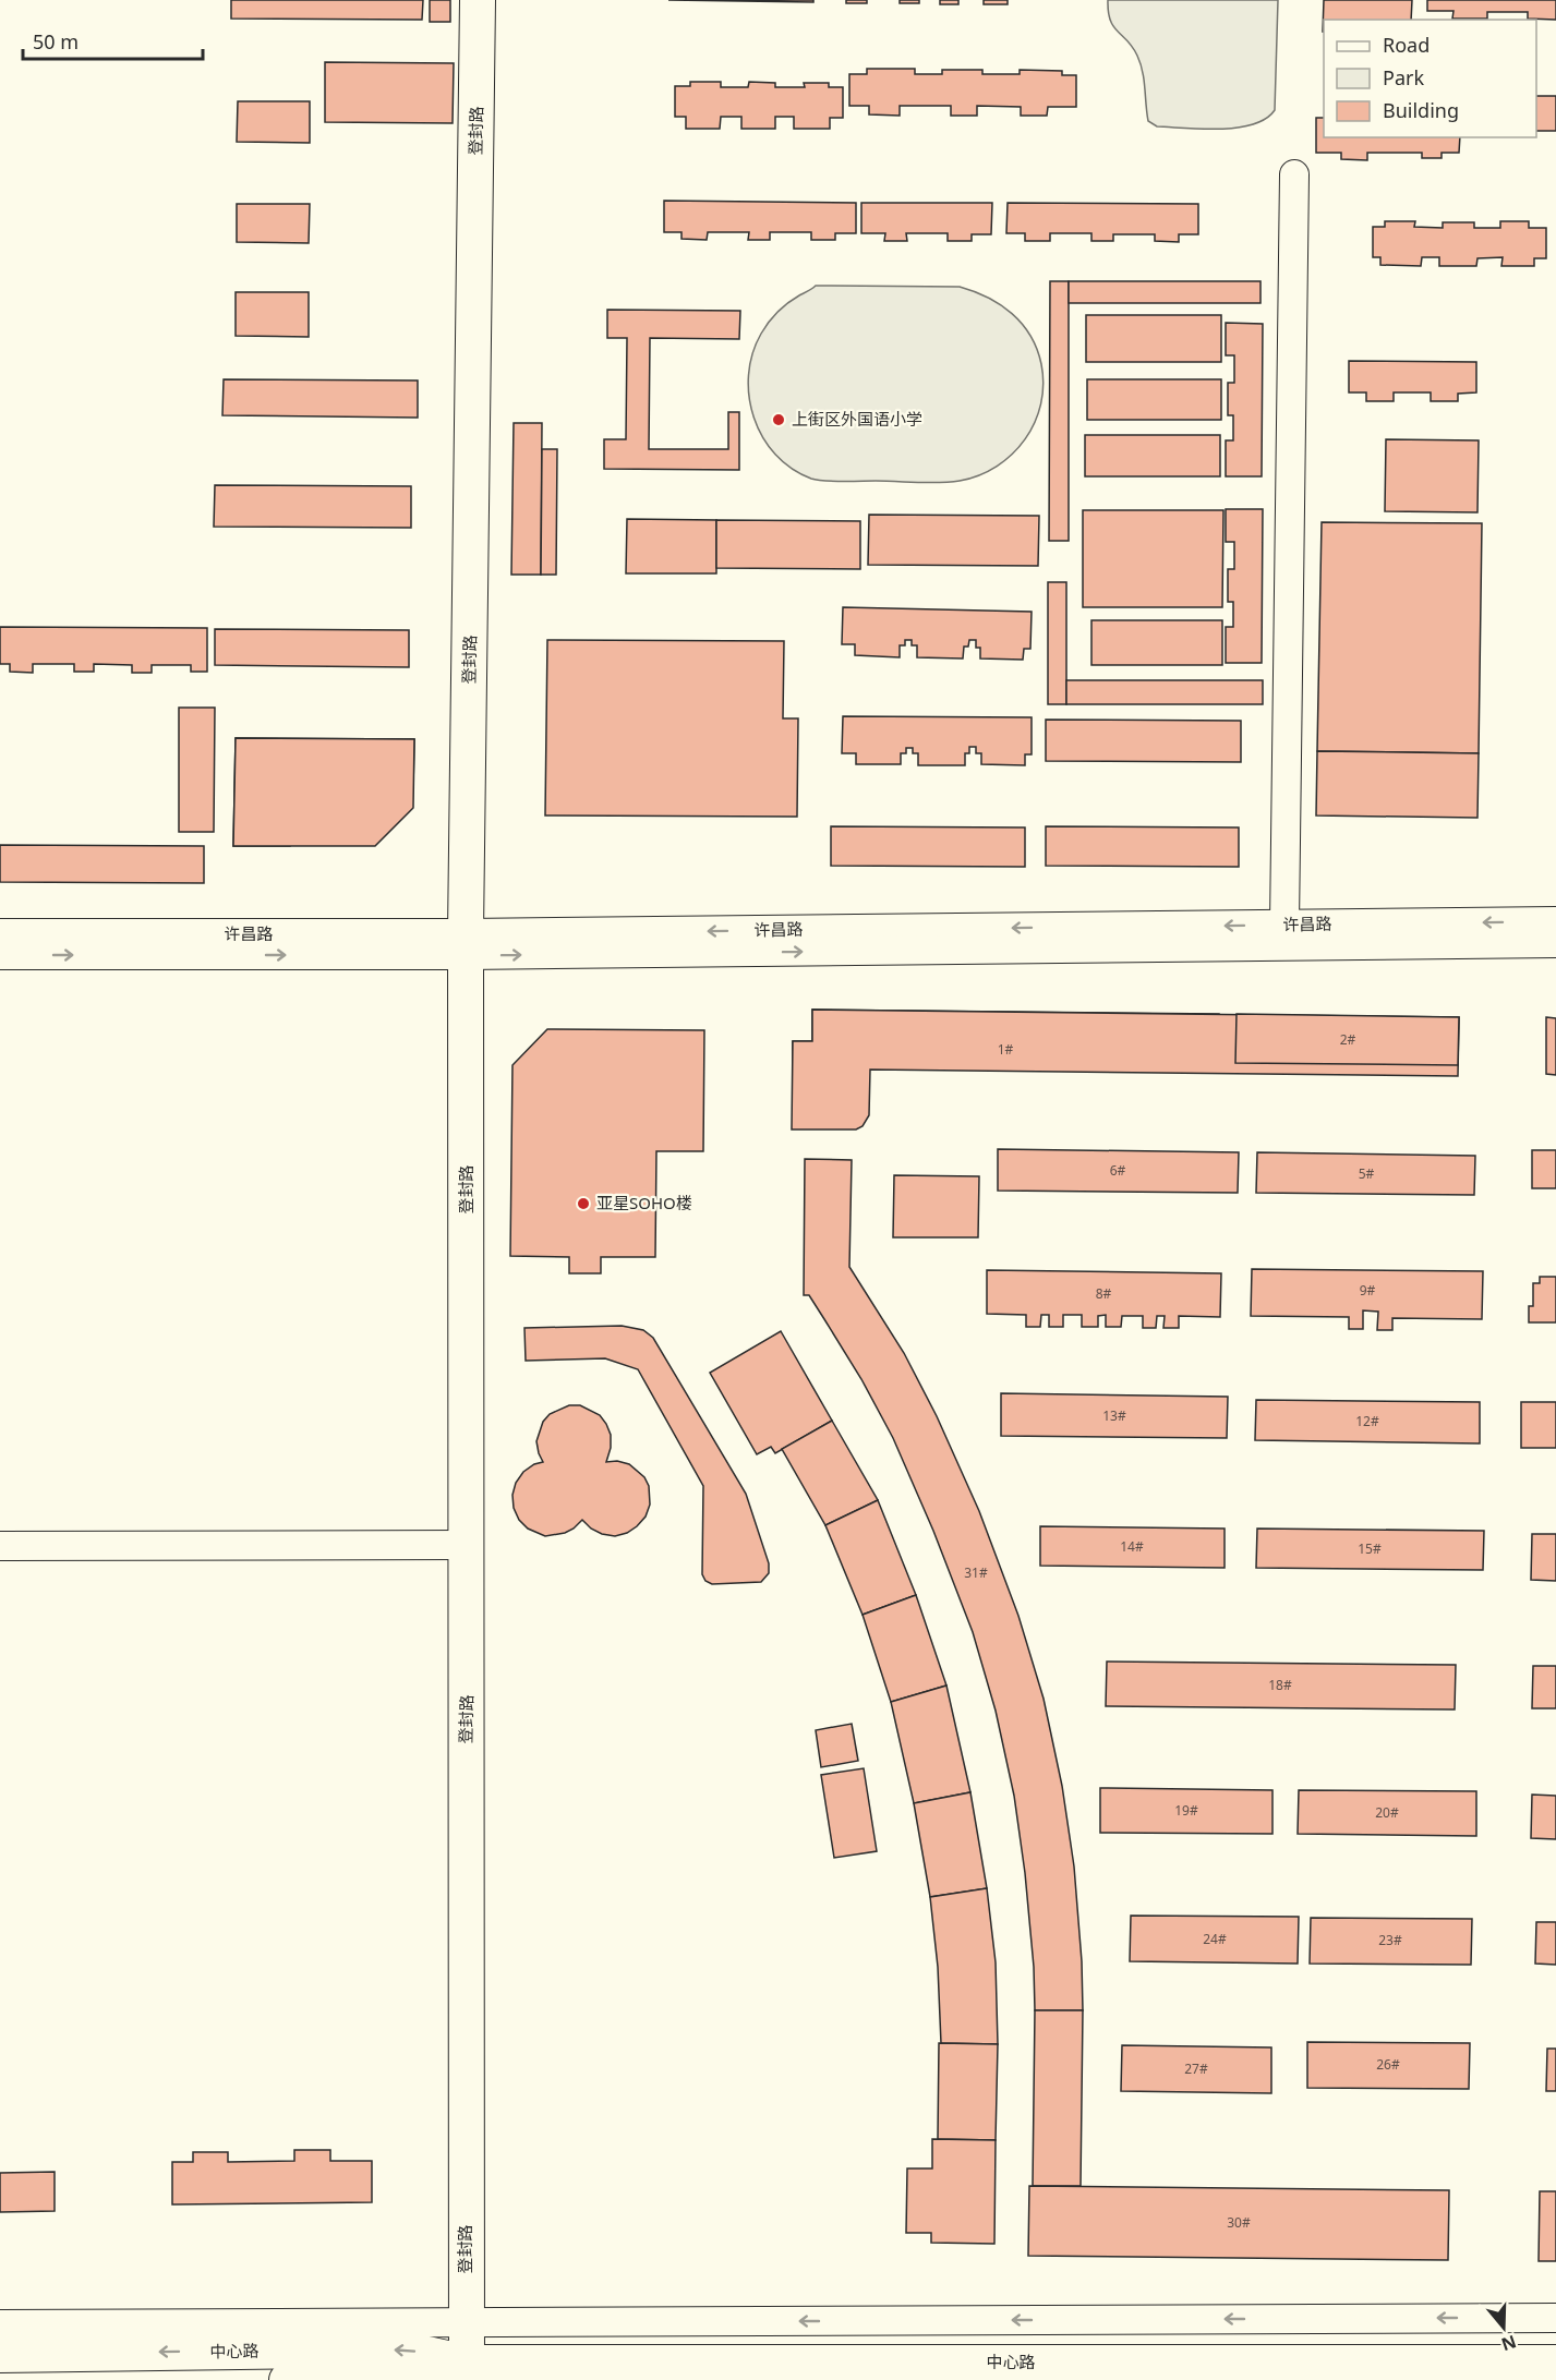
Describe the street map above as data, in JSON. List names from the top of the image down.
{
  "streets": {
    "main road": ["登封路", "中心路"],
    "street": ["许昌路"]
  },
  "crossings": [
    ["登封路", "许昌路"],
    ["登封路", "中心路"]
  ],
  "places": ["上街区外国语小学", "亚星SOHO楼"],
  "house_numbers": [
    "2#",
    "1#",
    "6#",
    "5#",
    "9#",
    "8#",
    "13#",
    "12#",
    "14#",
    "15#",
    "31#",
    "18#",
    "19#",
    "20#",
    "24#",
    "23#",
    "26#",
    "27#",
    "30#"
  ],
  "legend": ["Road", "Park", "Building"],
  "scale_bar": "50 m",
  "north": "bottom"
}
